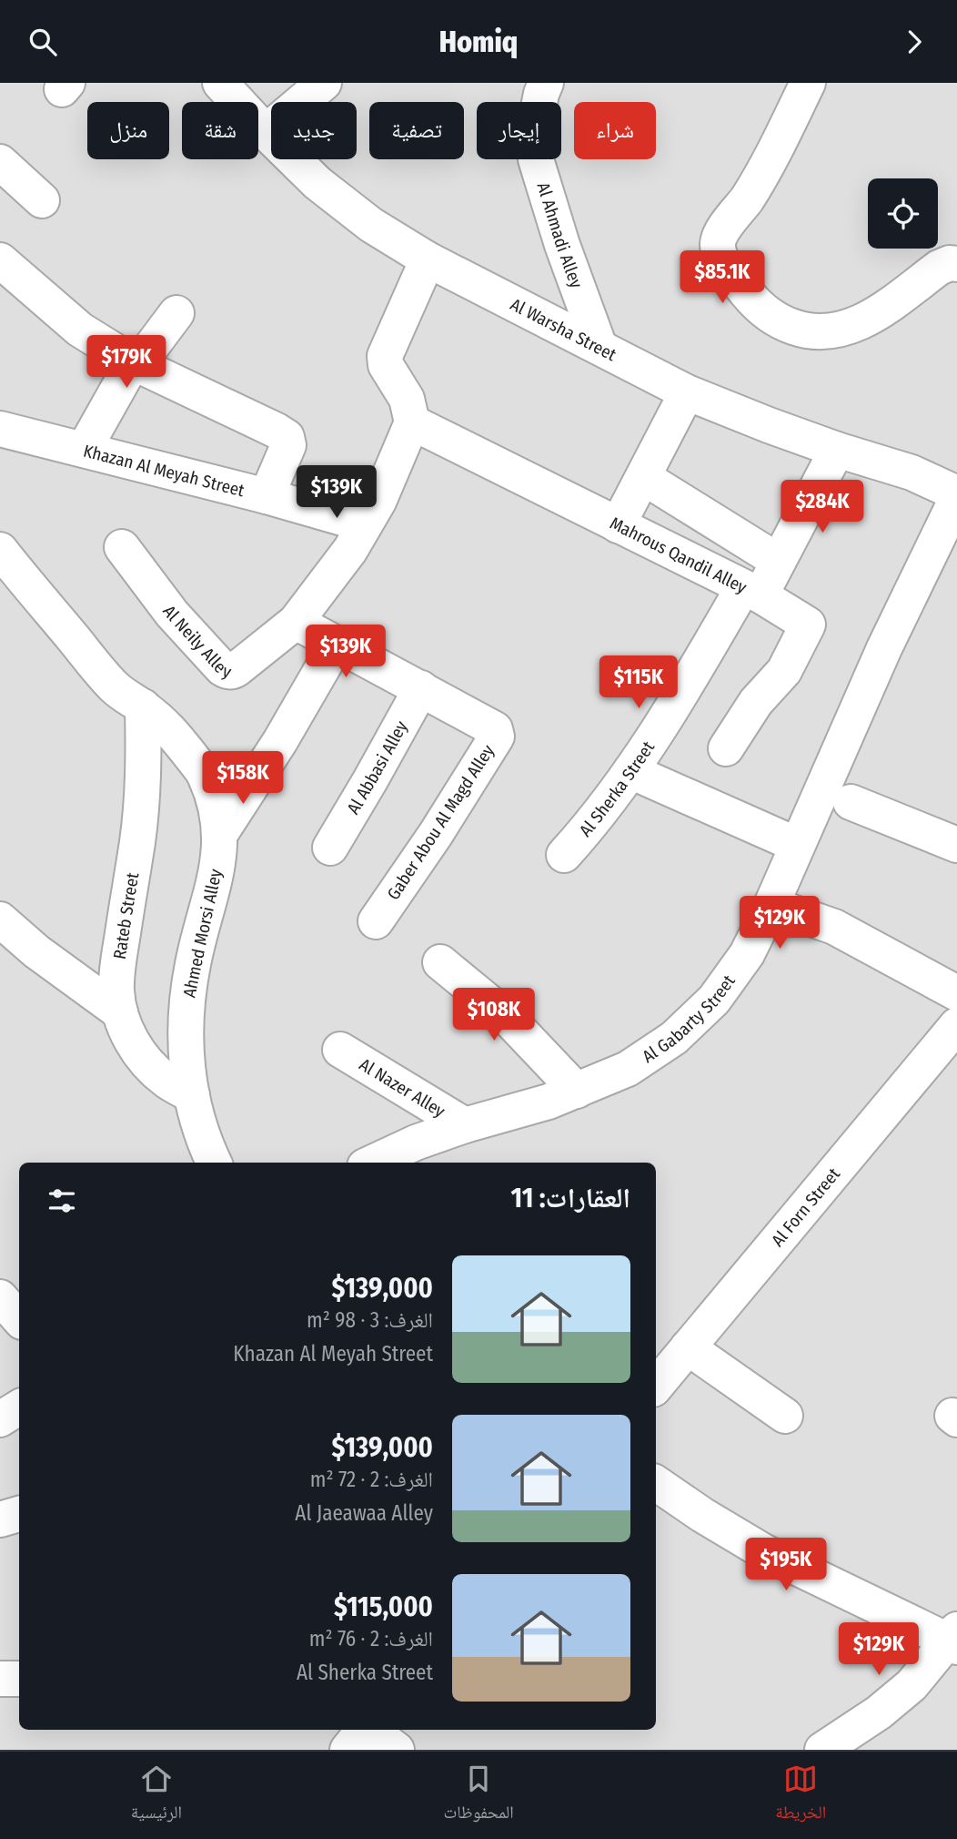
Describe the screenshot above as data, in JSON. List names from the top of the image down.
{
  "streets": {
    "street": [
      "Al Ahmadi Alley",
      "Al Warsha Street",
      "Khazan Al Meyah Street",
      "Mahrous Qandil Alley",
      "Al Neily Alley",
      "Al Abbasi Alley",
      "Al Sherka Street",
      "Gaber Abou Al Magd Alley",
      "Rateb Street",
      "Ahmed Morsi Alley",
      "Al Gabarty Street",
      "Al Nazer Alley",
      "Al Forn Street"
    ]
  },
  "crossings": [
    ["Al Ahmadi Alley", "Al Warsha Street"],
    ["Al Warsha Street", "Al Sherka Street"],
    ["Al Warsha Street", "Al Gabarty Street"],
    ["Khazan Al Meyah Street", "Al Neily Alley"],
    ["Mahrous Qandil Alley", "Al Neily Alley"],
    ["Mahrous Qandil Alley", "Al Sherka Street"],
    ["Al Abbasi Alley", "Gaber Abou Al Magd Alley"],
    ["Rateb Street", "Ahmed Morsi Alley"],
    ["Al Gabarty Street", "Al Nazer Alley"]
  ],
  "page": {
    "header": "Homiq",
    "chip": [
      "شراء",
      "إيجار",
      "تصفية",
      "جديد",
      "شقة",
      "منزل"
    ],
    "price": [
      "$85.1K",
      "$179K",
      "$139K",
      "$284K",
      "$139K",
      "$115K",
      "$158K",
      "$129K",
      "$108K",
      "$195K",
      "$129K"
    ],
    "heading": "العقارات: 11",
    "list": [
      {
        "name": "$139,000",
        "note": "الغرف: 3 · 98 m² · Khazan Al Meyah Street"
      },
      {
        "name": "$139,000",
        "note": "الغرف: 2 · 72 m² · Al Jaeawaa Alley"
      },
      {
        "name": "$115,000",
        "note": "الغرف: 2 · 76 m² · Al Sherka Street"
      }
    ],
    "tabs": ["الخريطة", "المحفوظات", "الرئيسية"]
  }
}
